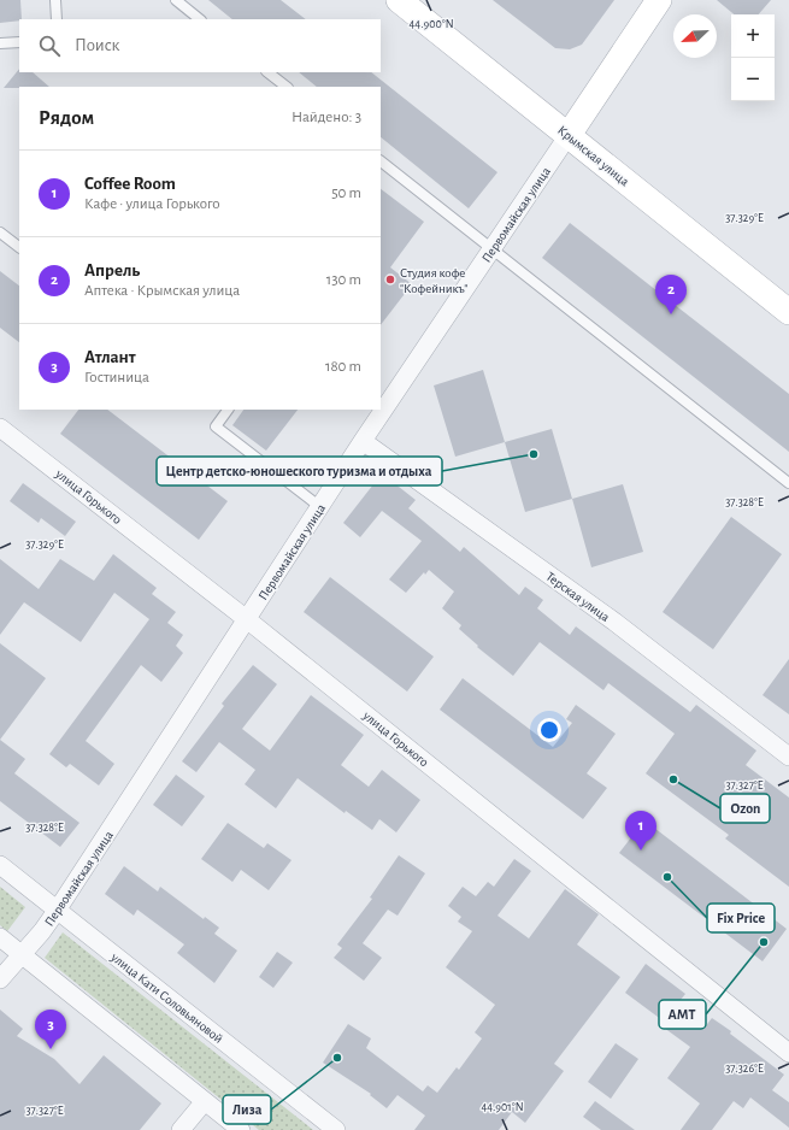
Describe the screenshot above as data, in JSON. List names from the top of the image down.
{
  "streets": {
    "street": [
      "Крымская улица",
      "Первомайская улица",
      "улица Горького",
      "Терская улица",
      "улица Кати Соловьяновой"
    ]
  },
  "crossings": [
    ["Крымская улица", "Первомайская улица"],
    ["Первомайская улица", "улица Горького"],
    ["Первомайская улица", "Терская улица"],
    ["Первомайская улица", "улица Кати Соловьяновой"]
  ],
  "places": [
    "Студия кофе \"Кофейникъ\"",
    "Центр детско-юношеского туризма и отдыха",
    "Ozon",
    "Fix Price",
    "АМТ",
    "Лиза"
  ],
  "north": "bottom left",
  "page": {
    "map_buttons": ["+", "−"],
    "search": "Поиск",
    "heading": ["Рядом", "Найдено: 3"],
    "list": [
      {
        "mark": "1",
        "name": "Coffee Room",
        "note": "Кафе · улица Горького",
        "value": "50 m"
      },
      {
        "mark": "2",
        "name": "Апрель",
        "note": "Аптека · Крымская улица",
        "value": "130 m"
      },
      {
        "mark": "3",
        "name": "Атлант",
        "note": "Гостиница",
        "value": "180 m"
      }
    ],
    "pins": ["2", "1", "3"]
  },
  "coordinates": [
    "44.900°N",
    "37.329°E",
    "37.328°E",
    "37.327°E",
    "37.326°E",
    "44.901°N"
  ]
}
